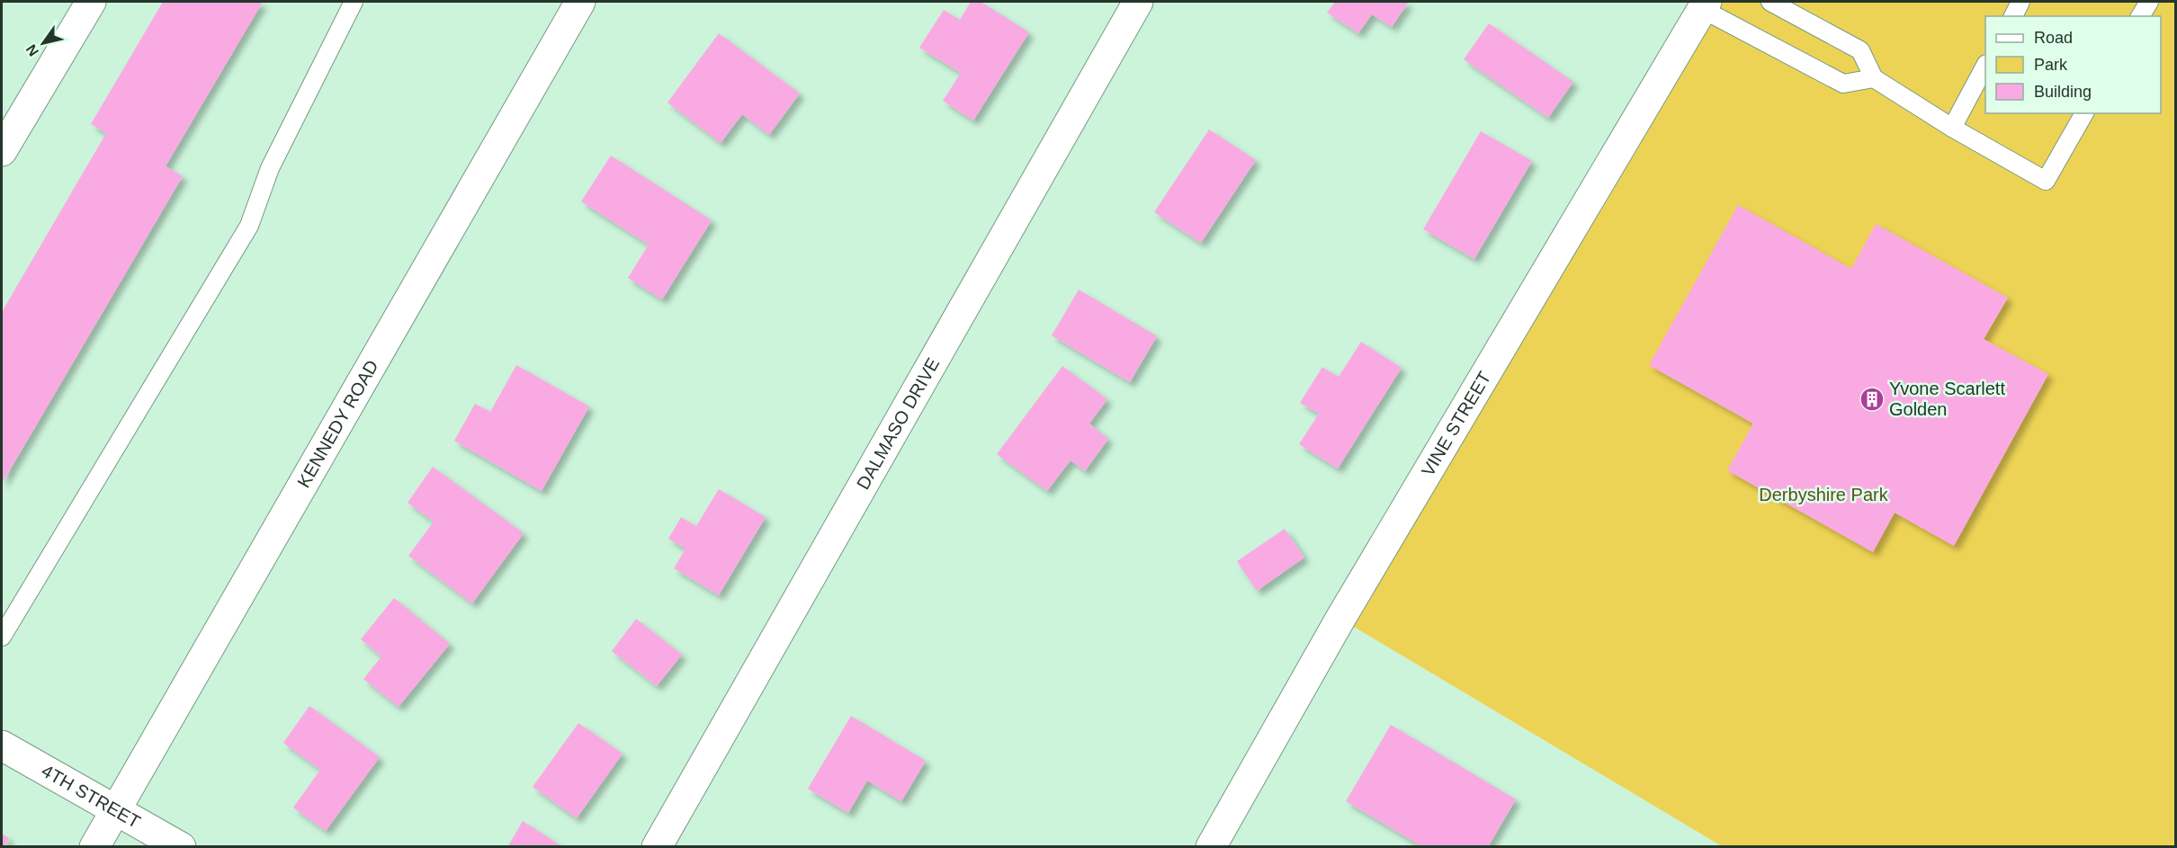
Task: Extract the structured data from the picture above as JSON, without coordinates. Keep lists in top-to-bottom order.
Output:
{
  "streets": {
    "street": [
      "DALMASO DRIVE",
      "VINE STREET",
      "KENNEDY ROAD",
      "4TH STREET"
    ]
  },
  "crossings": [
    ["KENNEDY ROAD", "4TH STREET"]
  ],
  "parks": ["Derbyshire Park"],
  "places": {
    "building": ["Yvone Scarlett Golden"]
  },
  "legend": ["Road", "Park", "Building"],
  "north": "bottom left"
}
